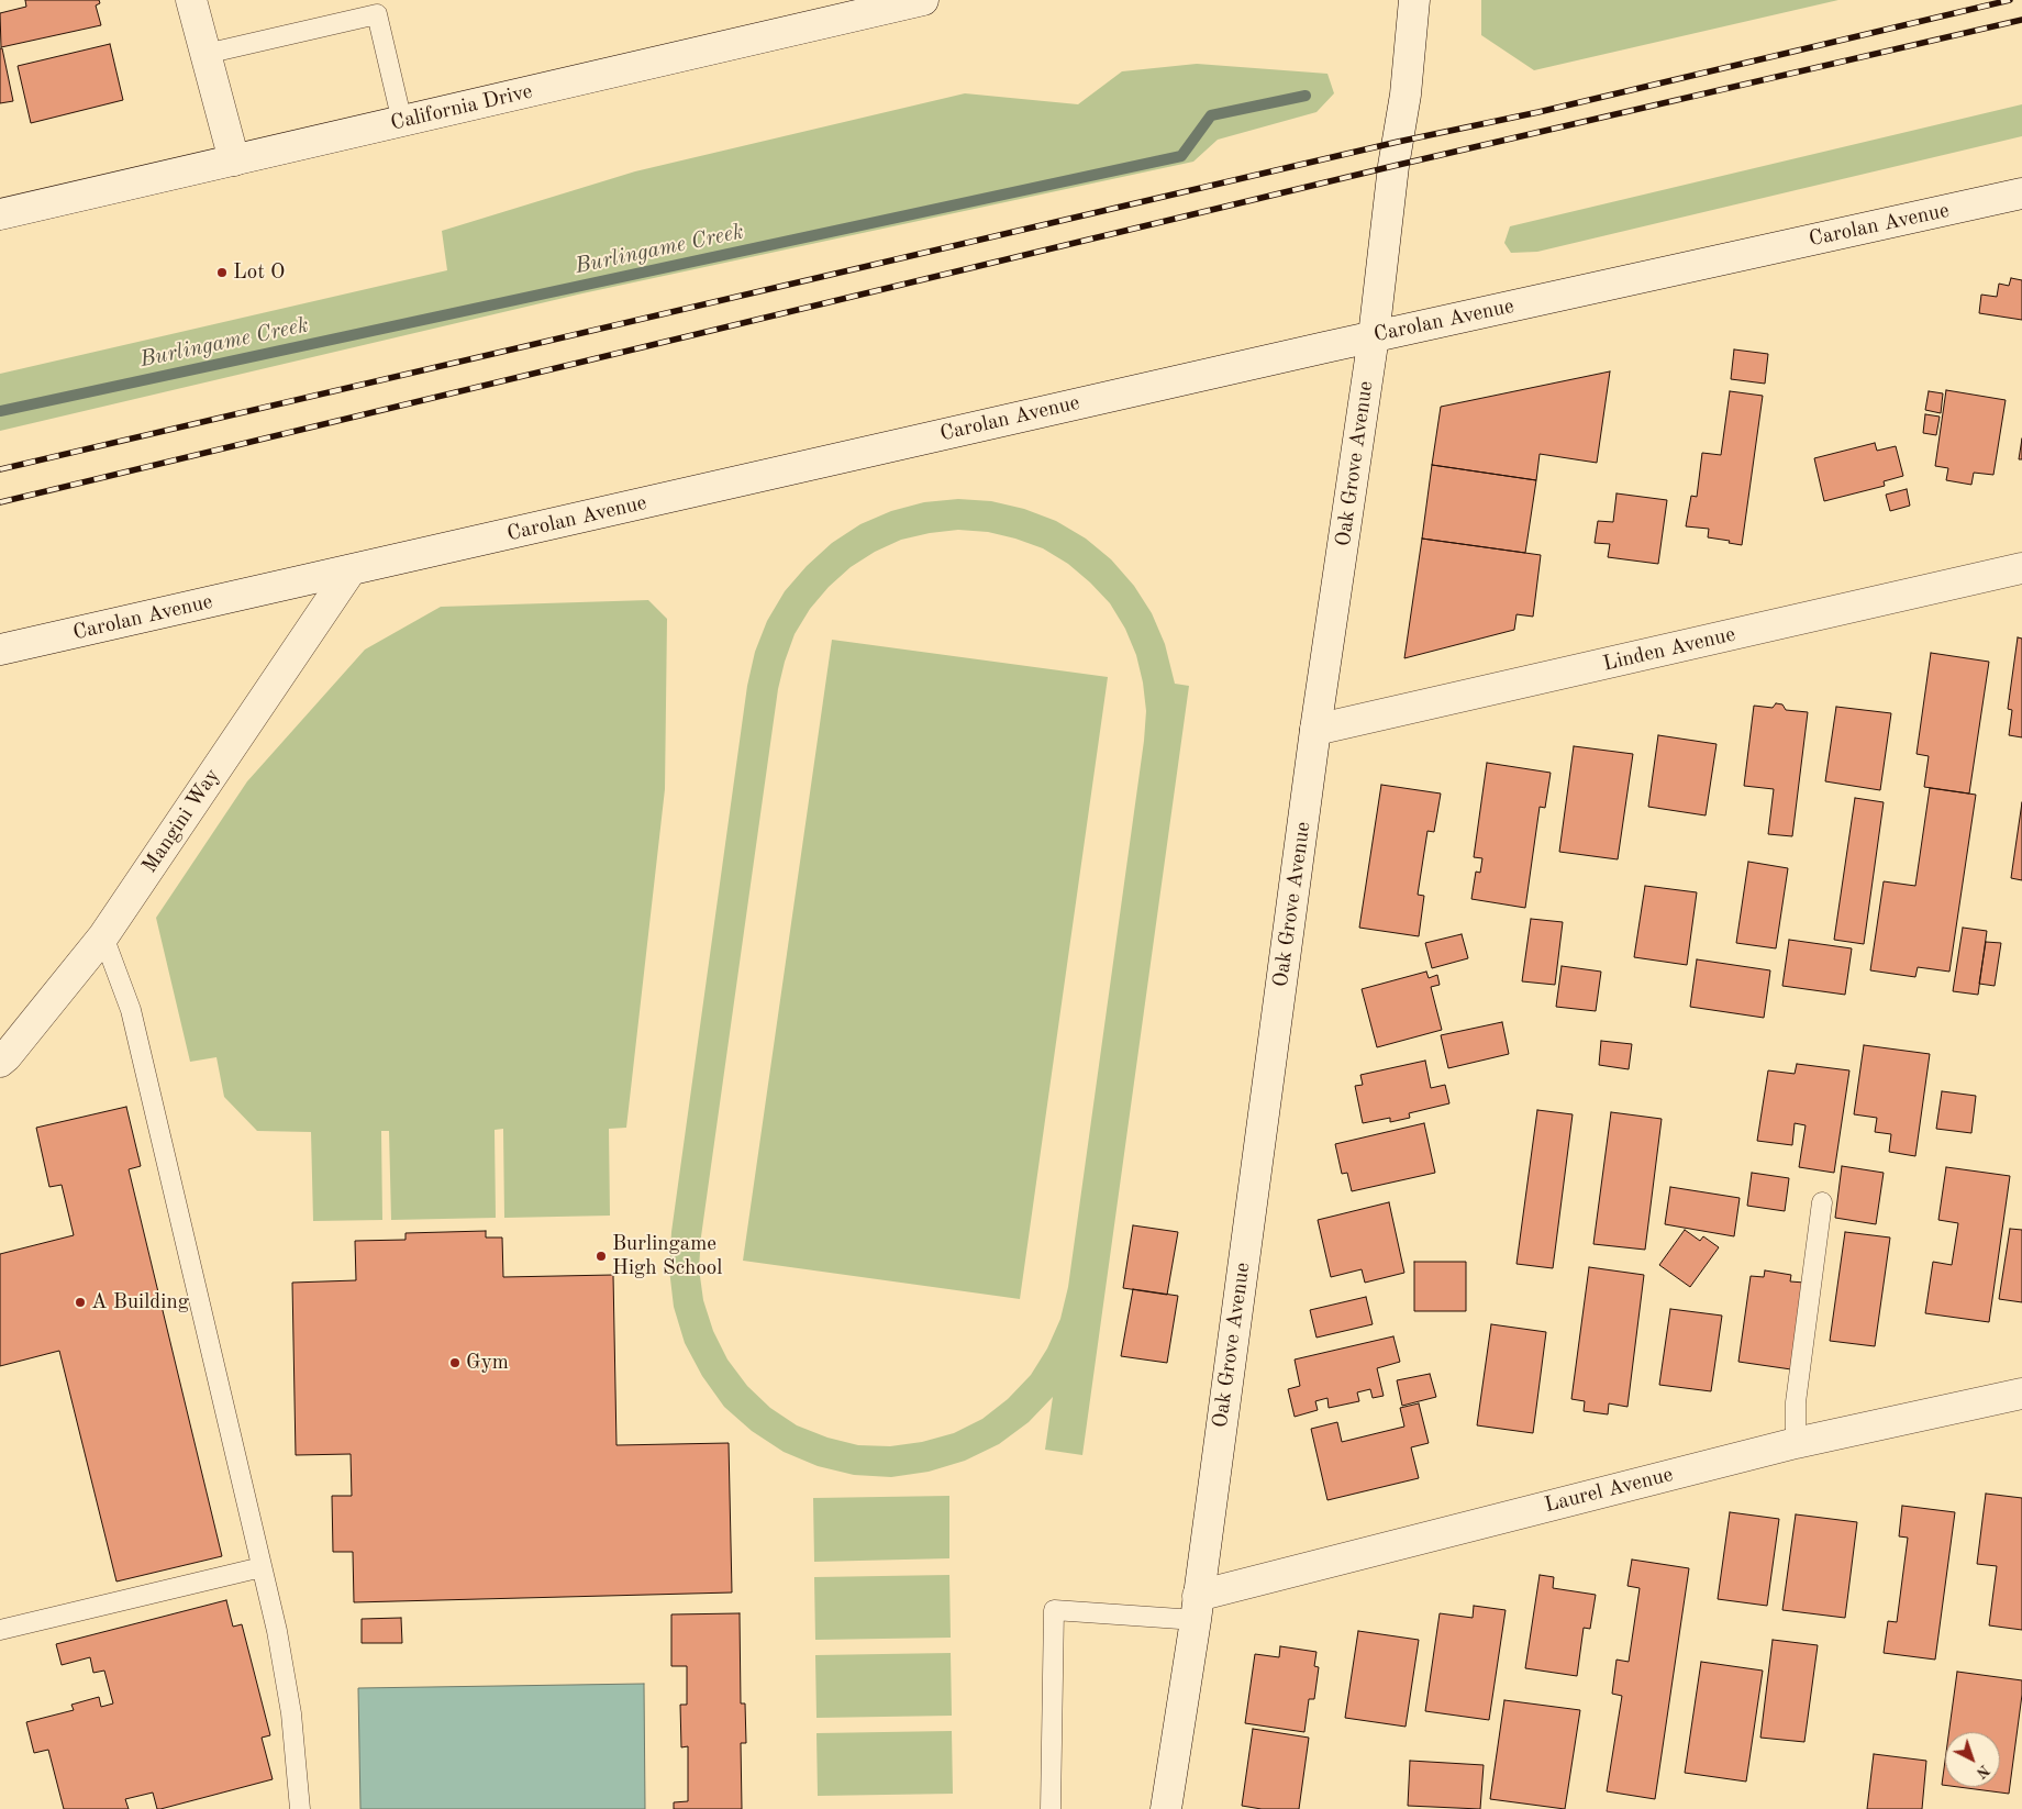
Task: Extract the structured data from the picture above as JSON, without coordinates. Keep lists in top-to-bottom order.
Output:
{
  "streets": {
    "street": [
      "California Drive",
      "Carolan Avenue",
      "Oak Grove Avenue",
      "Linden Avenue",
      "Mangini Way",
      "Laurel Avenue"
    ]
  },
  "crossings": [
    ["Carolan Avenue", "Oak Grove Avenue"],
    ["Carolan Avenue", "Mangini Way"],
    ["Oak Grove Avenue", "Linden Avenue"],
    ["Oak Grove Avenue", "Laurel Avenue"]
  ],
  "water": ["Burlingame Creek"],
  "places": [
    "Lot O",
    "Burlingame High School",
    "A Building",
    "Gym"
  ],
  "north": "bottom right"
}
